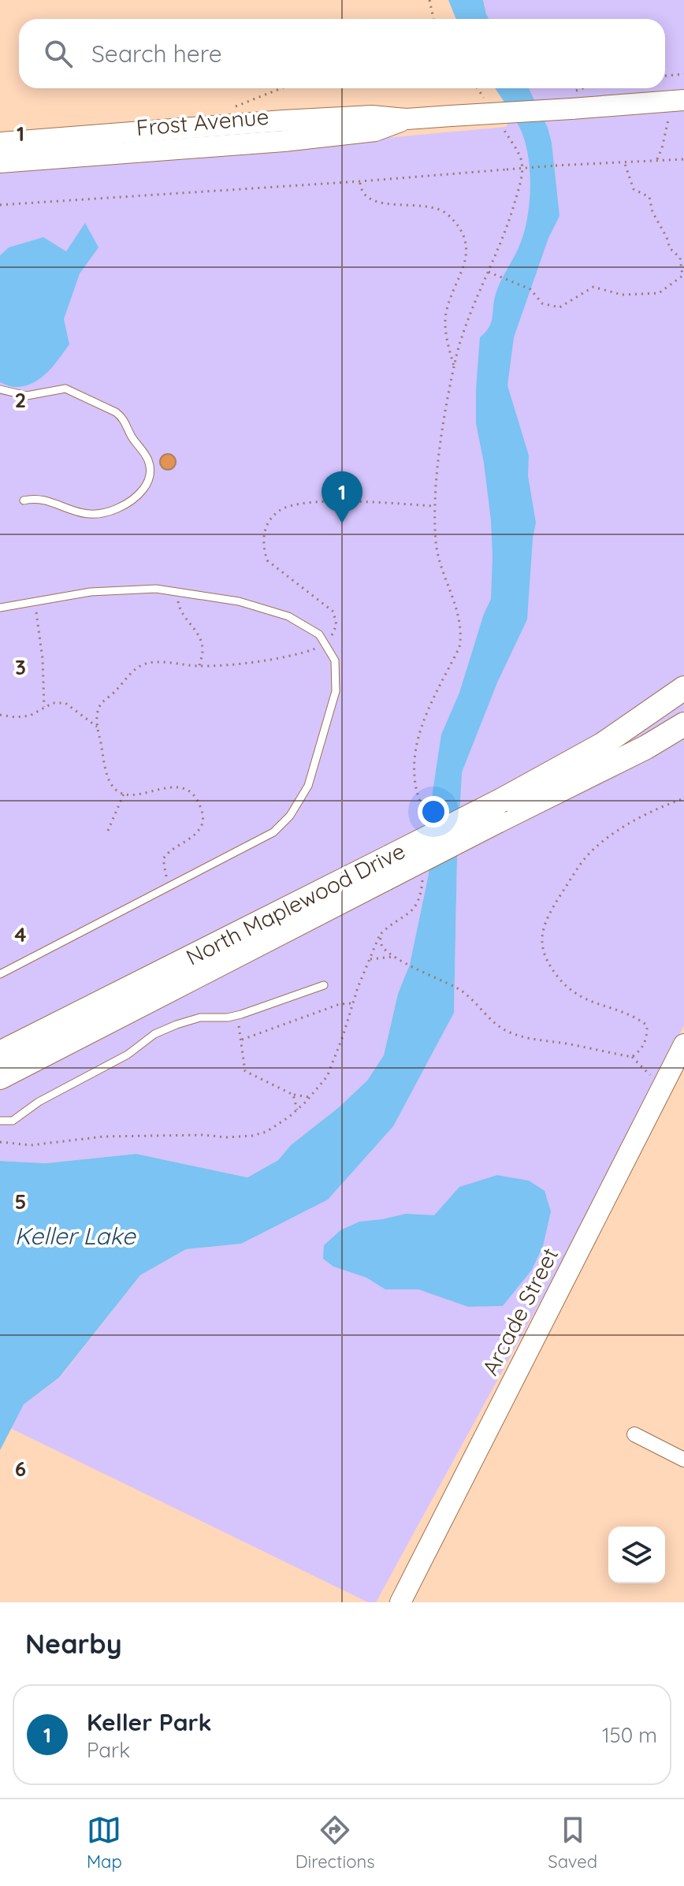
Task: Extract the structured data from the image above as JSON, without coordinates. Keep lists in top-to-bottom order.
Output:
{
  "streets": {
    "main road": ["North Maplewood Drive"],
    "street": ["Frost Avenue", "Arcade Street"]
  },
  "water": ["Keller Lake"],
  "page": {
    "search": "Search here",
    "pins": "1",
    "heading": "Nearby",
    "list": [
      {
        "mark": "1",
        "name": "Keller Park",
        "note": "Park",
        "value": "150 m"
      }
    ],
    "nav": ["Map", "Directions", "Saved"]
  },
  "grid": {
    "rows": [
      "1",
      "2",
      "3",
      "4",
      "5",
      "6"
    ]
  }
}
